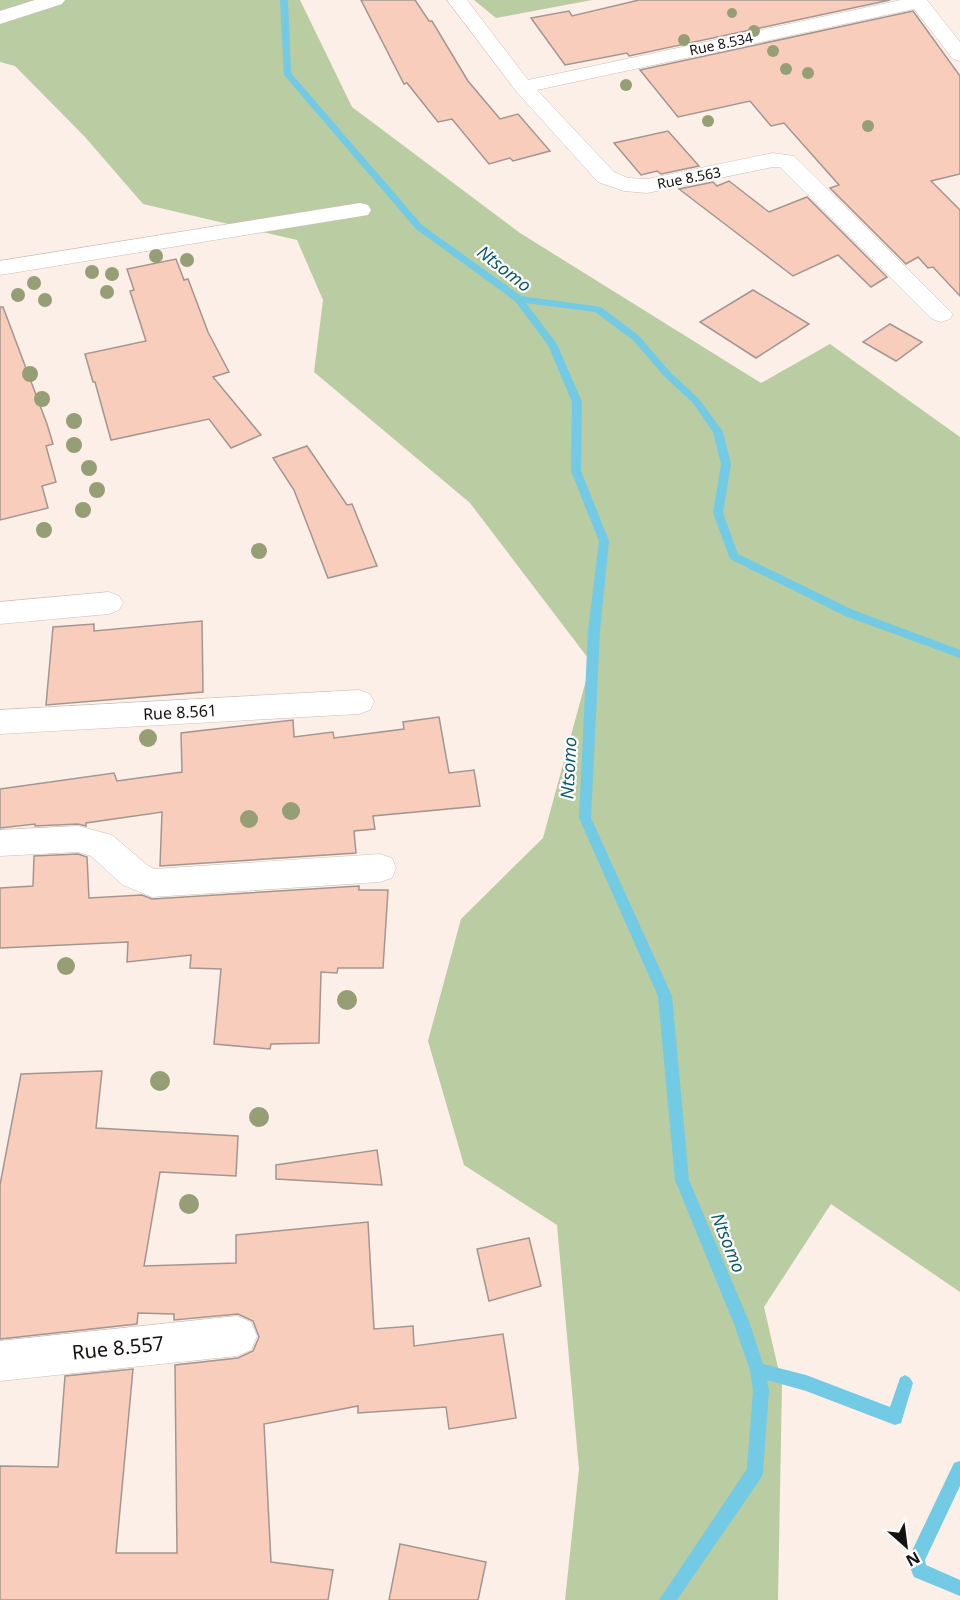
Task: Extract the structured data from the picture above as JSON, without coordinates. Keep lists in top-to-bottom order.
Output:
{
  "streets": {
    "street": [
      "Rue 8.534",
      "Rue 8.563",
      "Rue 8.561",
      "Rue 8.557"
    ]
  },
  "crossings": [
    ["Rue 8.534", "Rue 8.563"]
  ],
  "water": ["Ntsomo"],
  "north": "bottom right"
}
